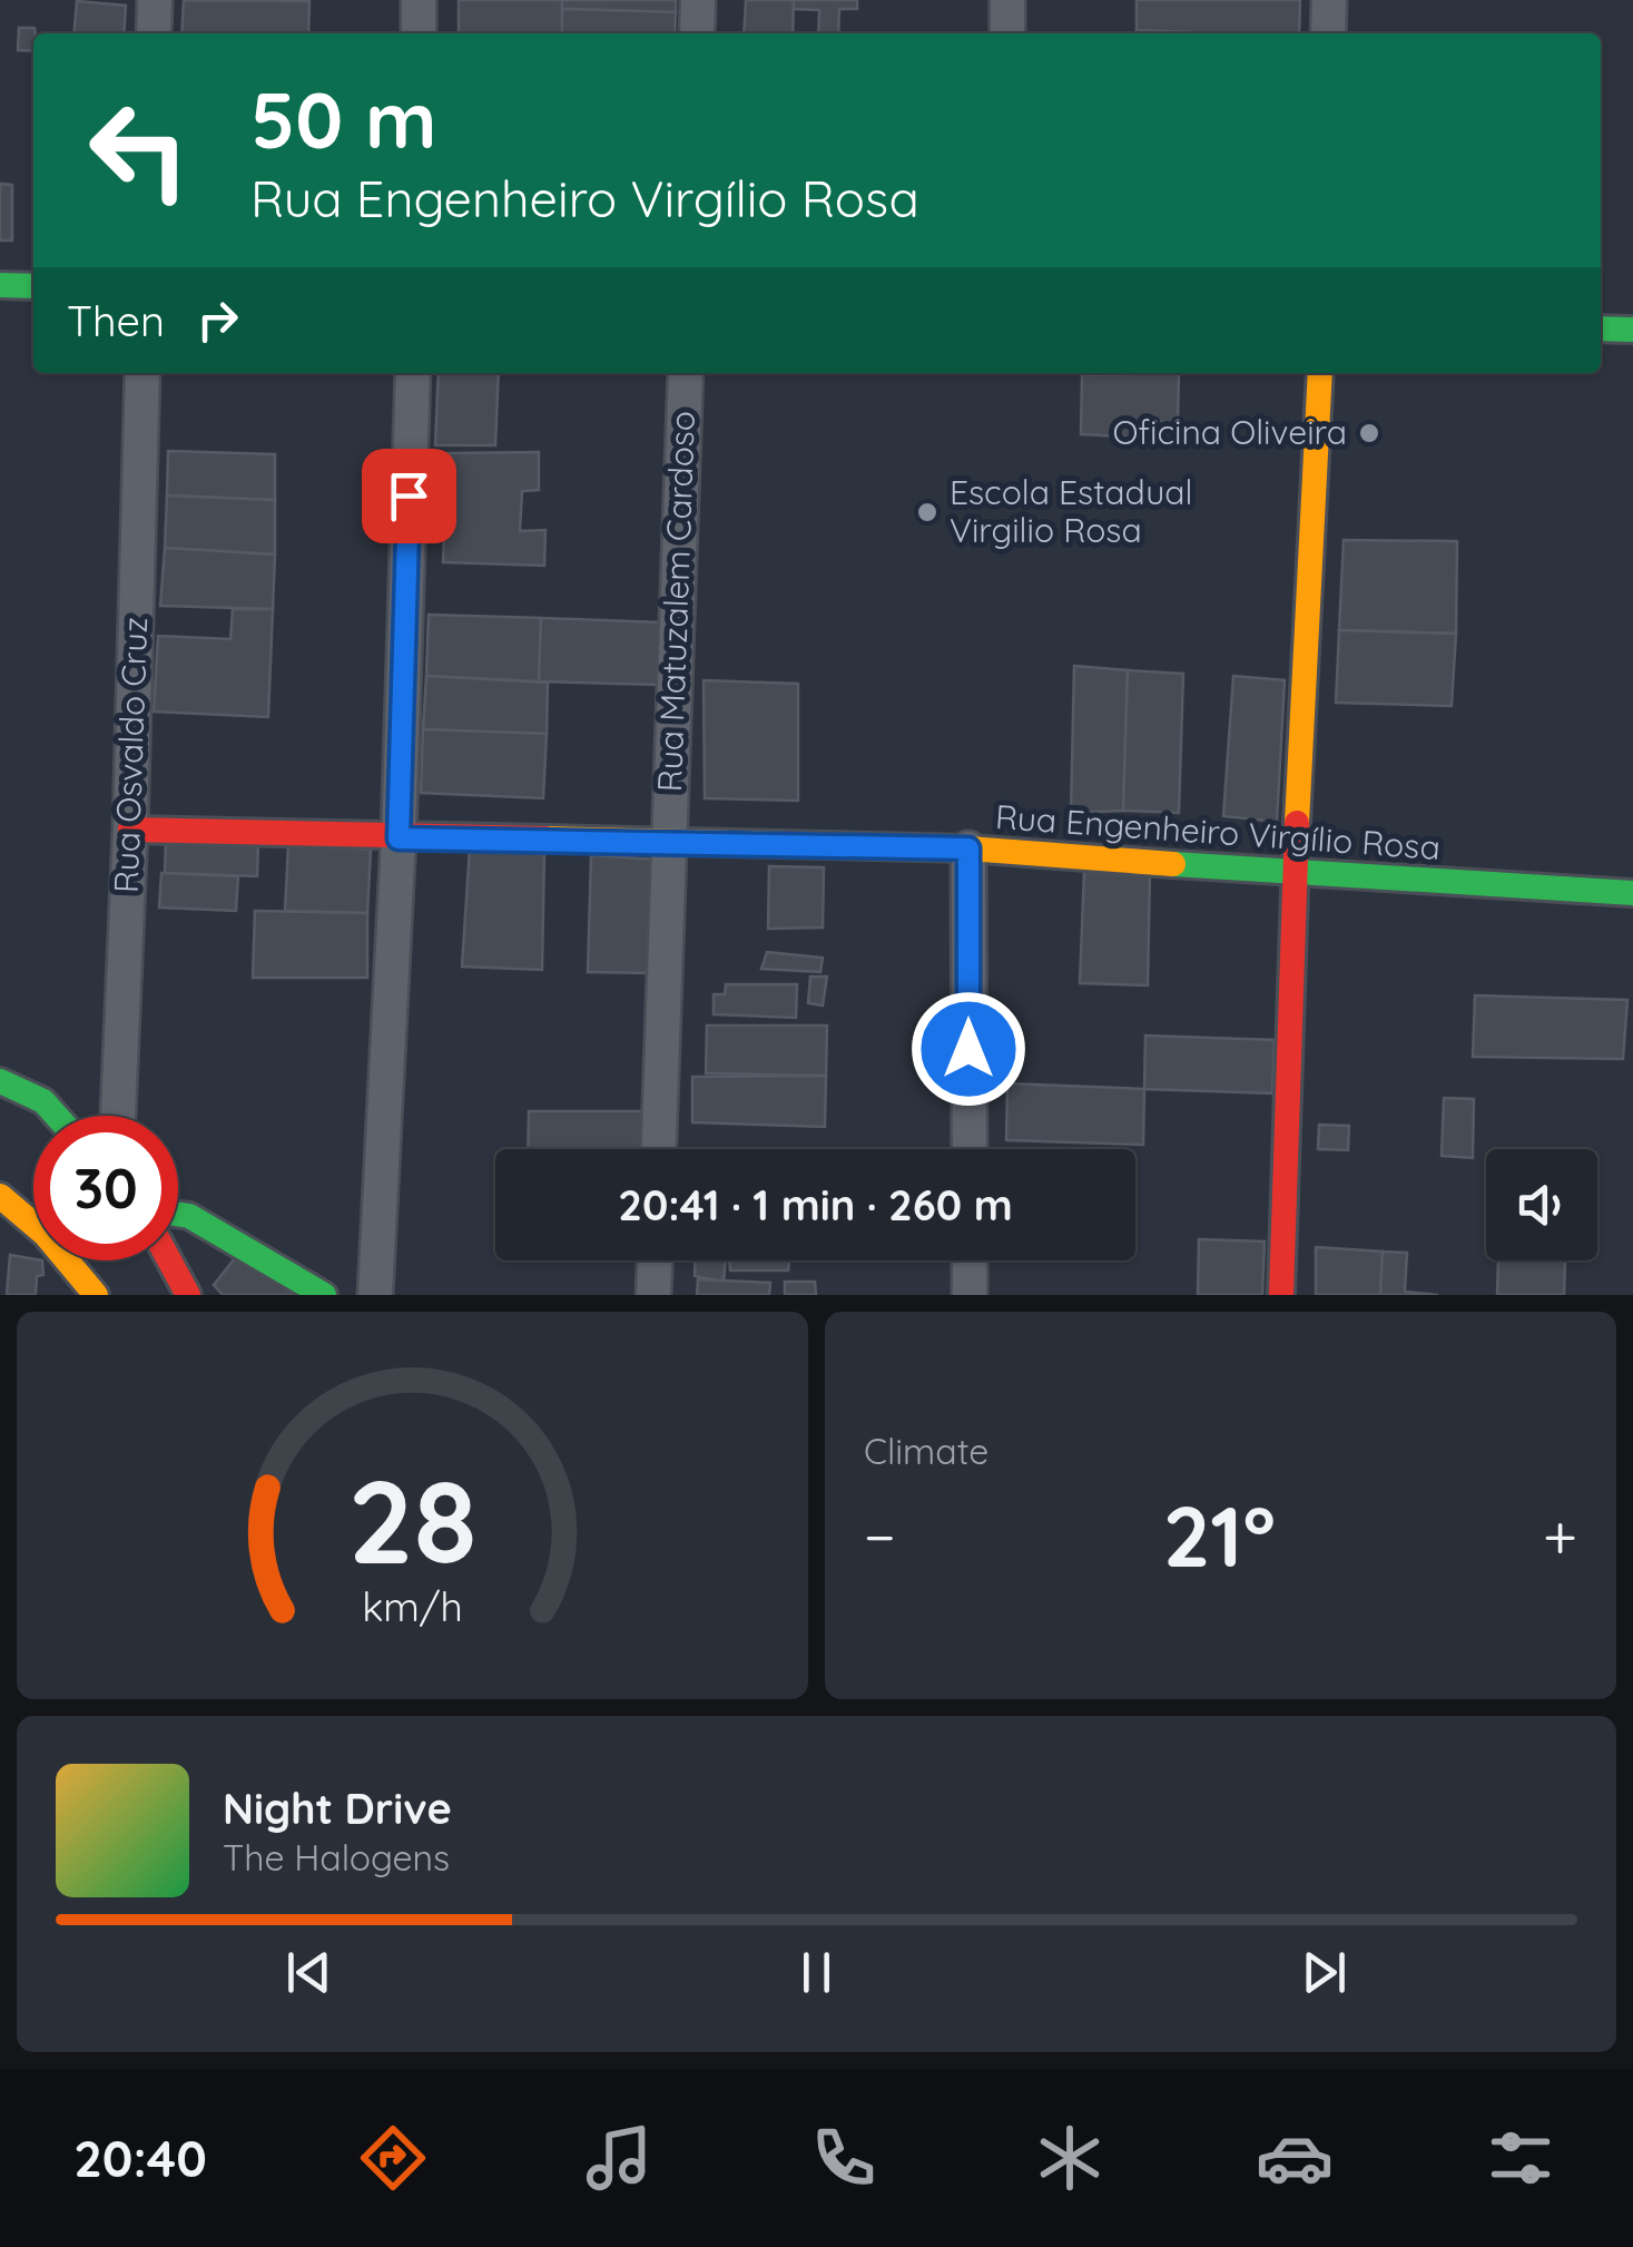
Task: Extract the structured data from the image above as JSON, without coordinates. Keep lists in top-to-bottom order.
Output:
{
  "streets": {
    "street": ["Rua Matuzalem Cardoso", "Rua Osvaldo Cruz", "Rua Engenheiro Virgílio Rosa"]
  },
  "crossings": [
    ["Rua Matuzalem Cardoso", "Rua Engenheiro Virgílio Rosa"],
    ["Rua Osvaldo Cruz", "Rua Engenheiro Virgílio Rosa"]
  ],
  "places": ["Oficina Oliveira", "Escola Estadual Virgilio Rosa"],
  "page": {
    "turn": ["50 m", "Rua Engenheiro Virgílio Rosa"],
    "then": "Then",
    "limit": "30",
    "trip": "20:41 · 1 min · 260 m",
    "tile": "Climate",
    "heat": ["−", "21°", "+"],
    "song": ["Night Drive", "The Halogens"],
    "tabs": "20:40",
    "gauge": ["28", "km/h"]
  }
}
